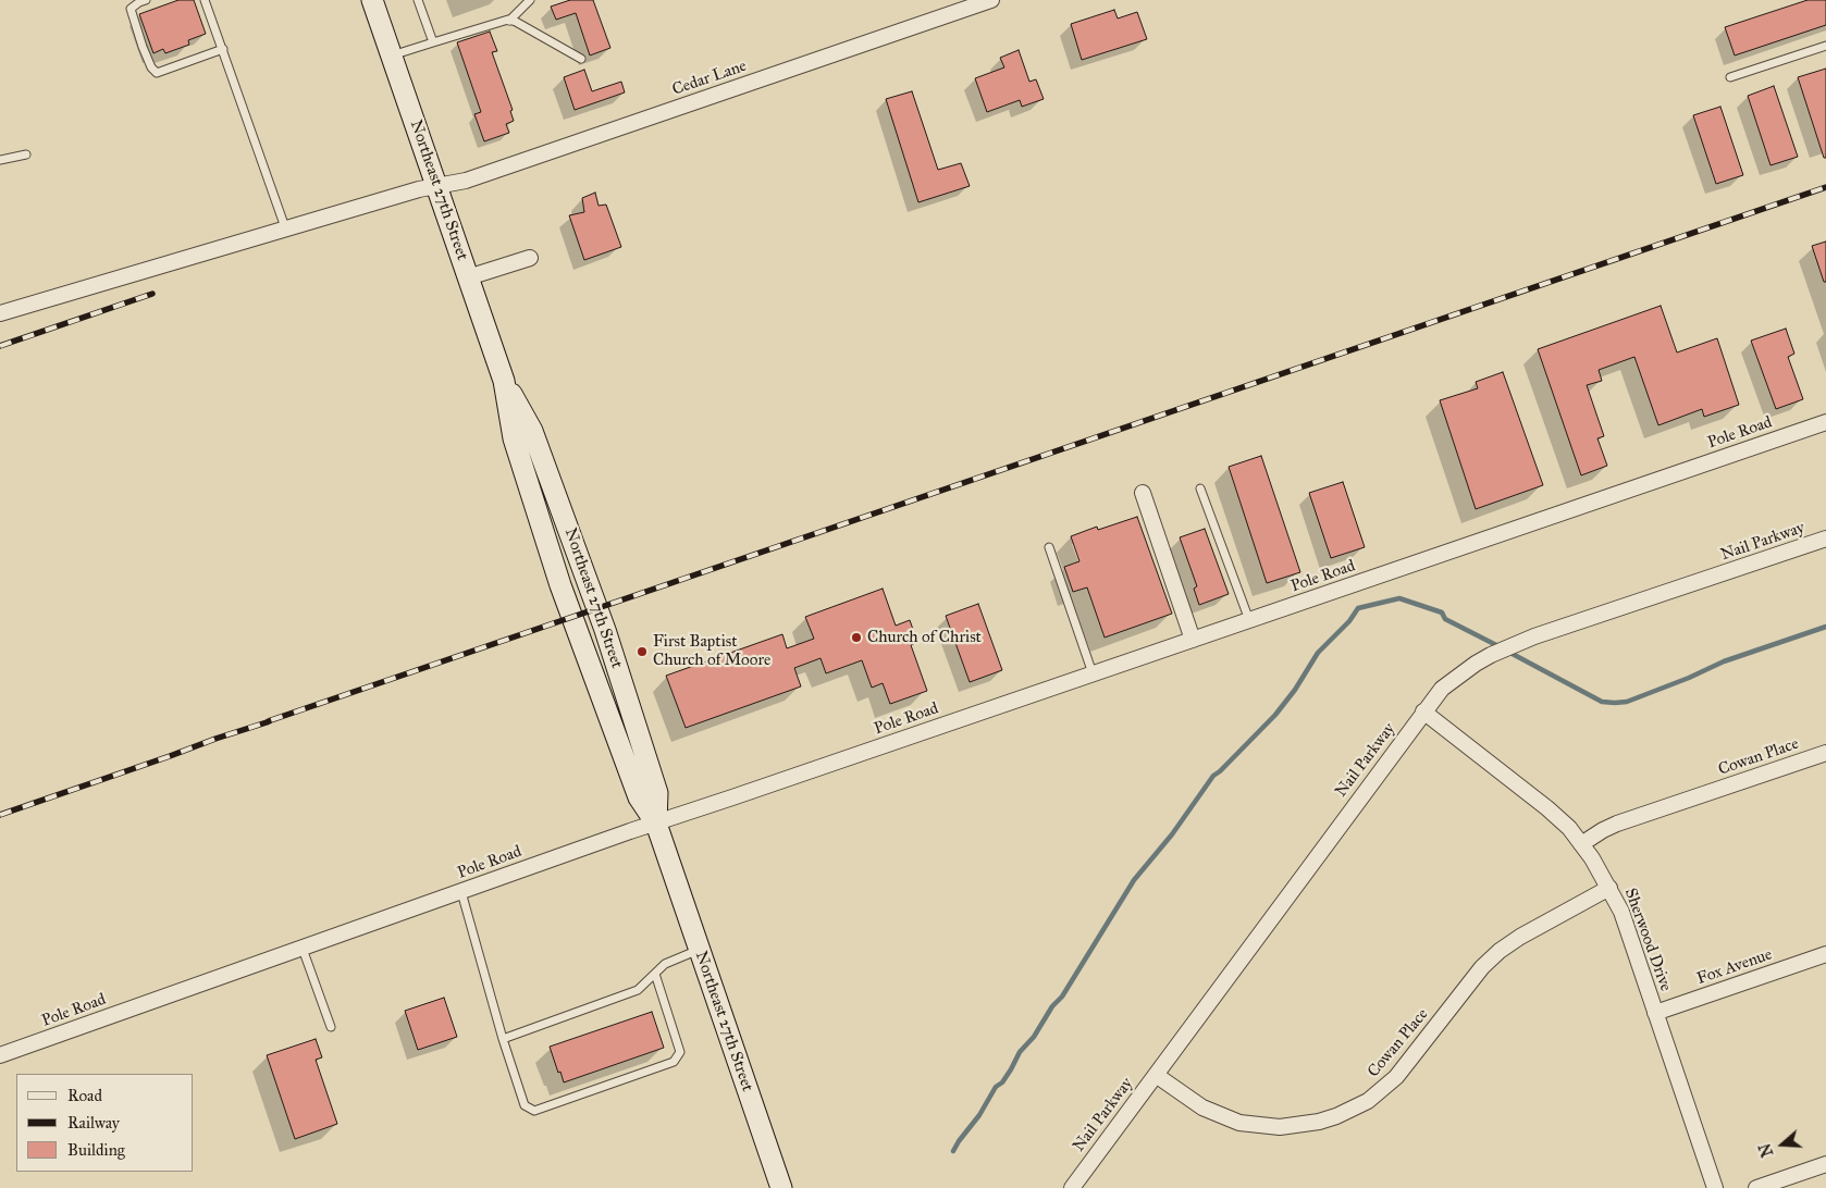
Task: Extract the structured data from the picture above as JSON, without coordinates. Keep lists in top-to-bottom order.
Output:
{
  "streets": {
    "main road": ["Northeast 27th Street"],
    "street": [
      "Cedar Lane",
      "Pole Road",
      "Nail Parkway",
      "Cowan Place",
      "Sherwood Drive",
      "Fox Avenue"
    ]
  },
  "crossings": [
    ["Cedar Lane", "Northeast 27th Street"],
    ["Northeast 27th Street", "Pole Road"],
    ["Nail Parkway", "Cowan Place"],
    ["Nail Parkway", "Sherwood Drive"],
    ["Cowan Place", "Sherwood Drive"],
    ["Sherwood Drive", "Fox Avenue"]
  ],
  "places": ["Church of Christ", "First Baptist Church of Moore"],
  "legend": ["Road", "Railway", "Building"],
  "north": "left"
}
